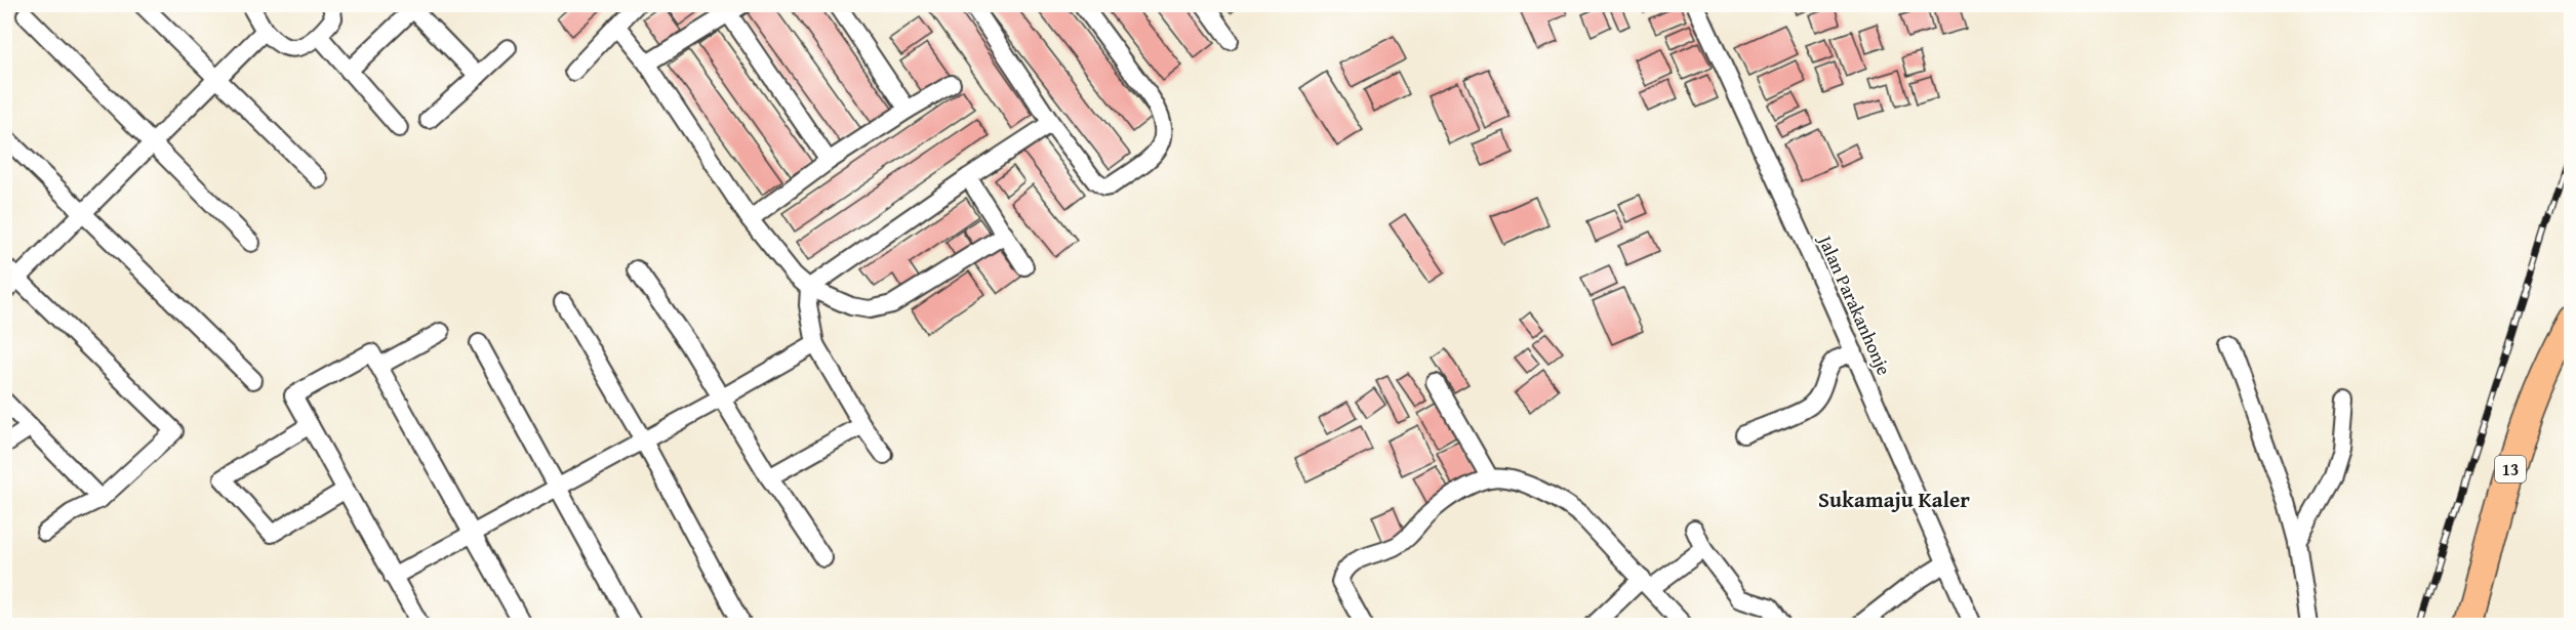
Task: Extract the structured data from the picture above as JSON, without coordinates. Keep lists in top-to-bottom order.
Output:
{
  "streets": {
    "highway": ["13"],
    "street": ["Jalan Parakanhonje"]
  },
  "districts": ["Sukamaju Kaler"]
}
